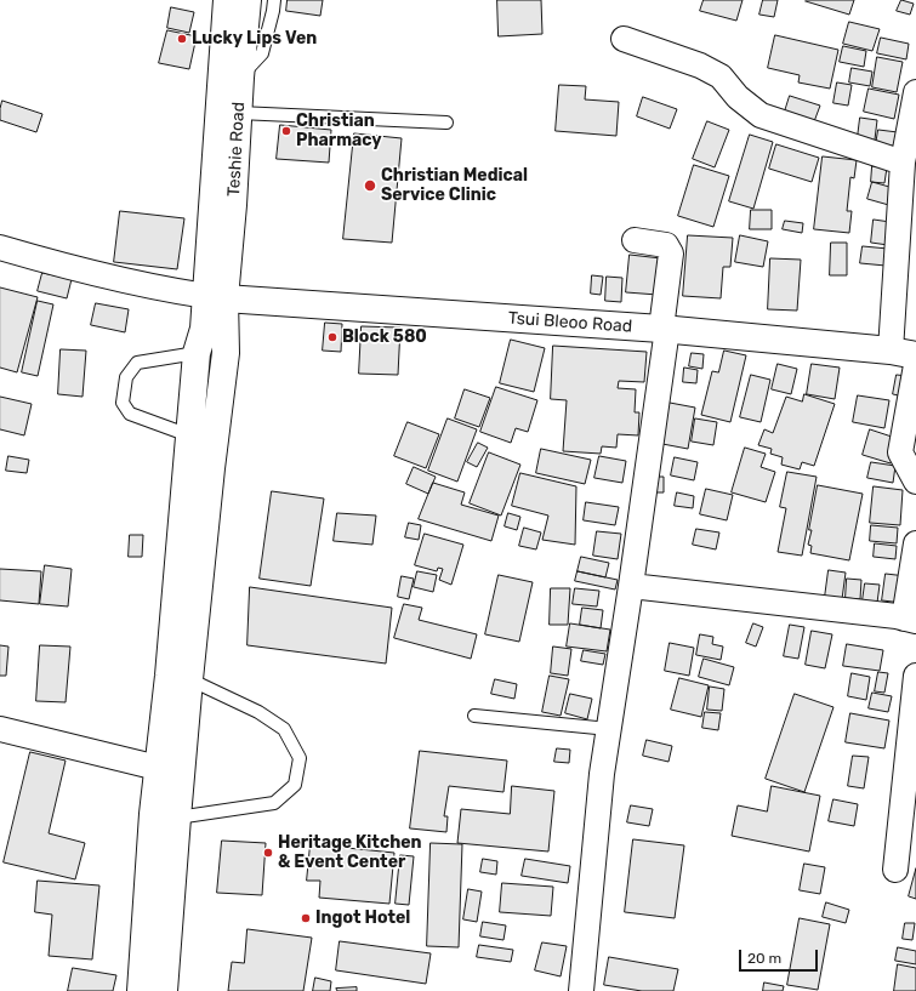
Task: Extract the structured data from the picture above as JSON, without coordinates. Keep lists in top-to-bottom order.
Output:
{
  "streets": {
    "main road": ["Teshie Road", "Tsui Bleoo Road"]
  },
  "crossings": [
    ["Teshie Road", "Tsui Bleoo Road"]
  ],
  "places": [
    "Lucky Lips Ven",
    "Christian Pharmacy",
    "Christian Medical Service Clinic",
    "Block 580",
    "Heritage Kitchen & Event Center",
    "Ingot Hotel"
  ],
  "scale_bar": "20 m"
}
